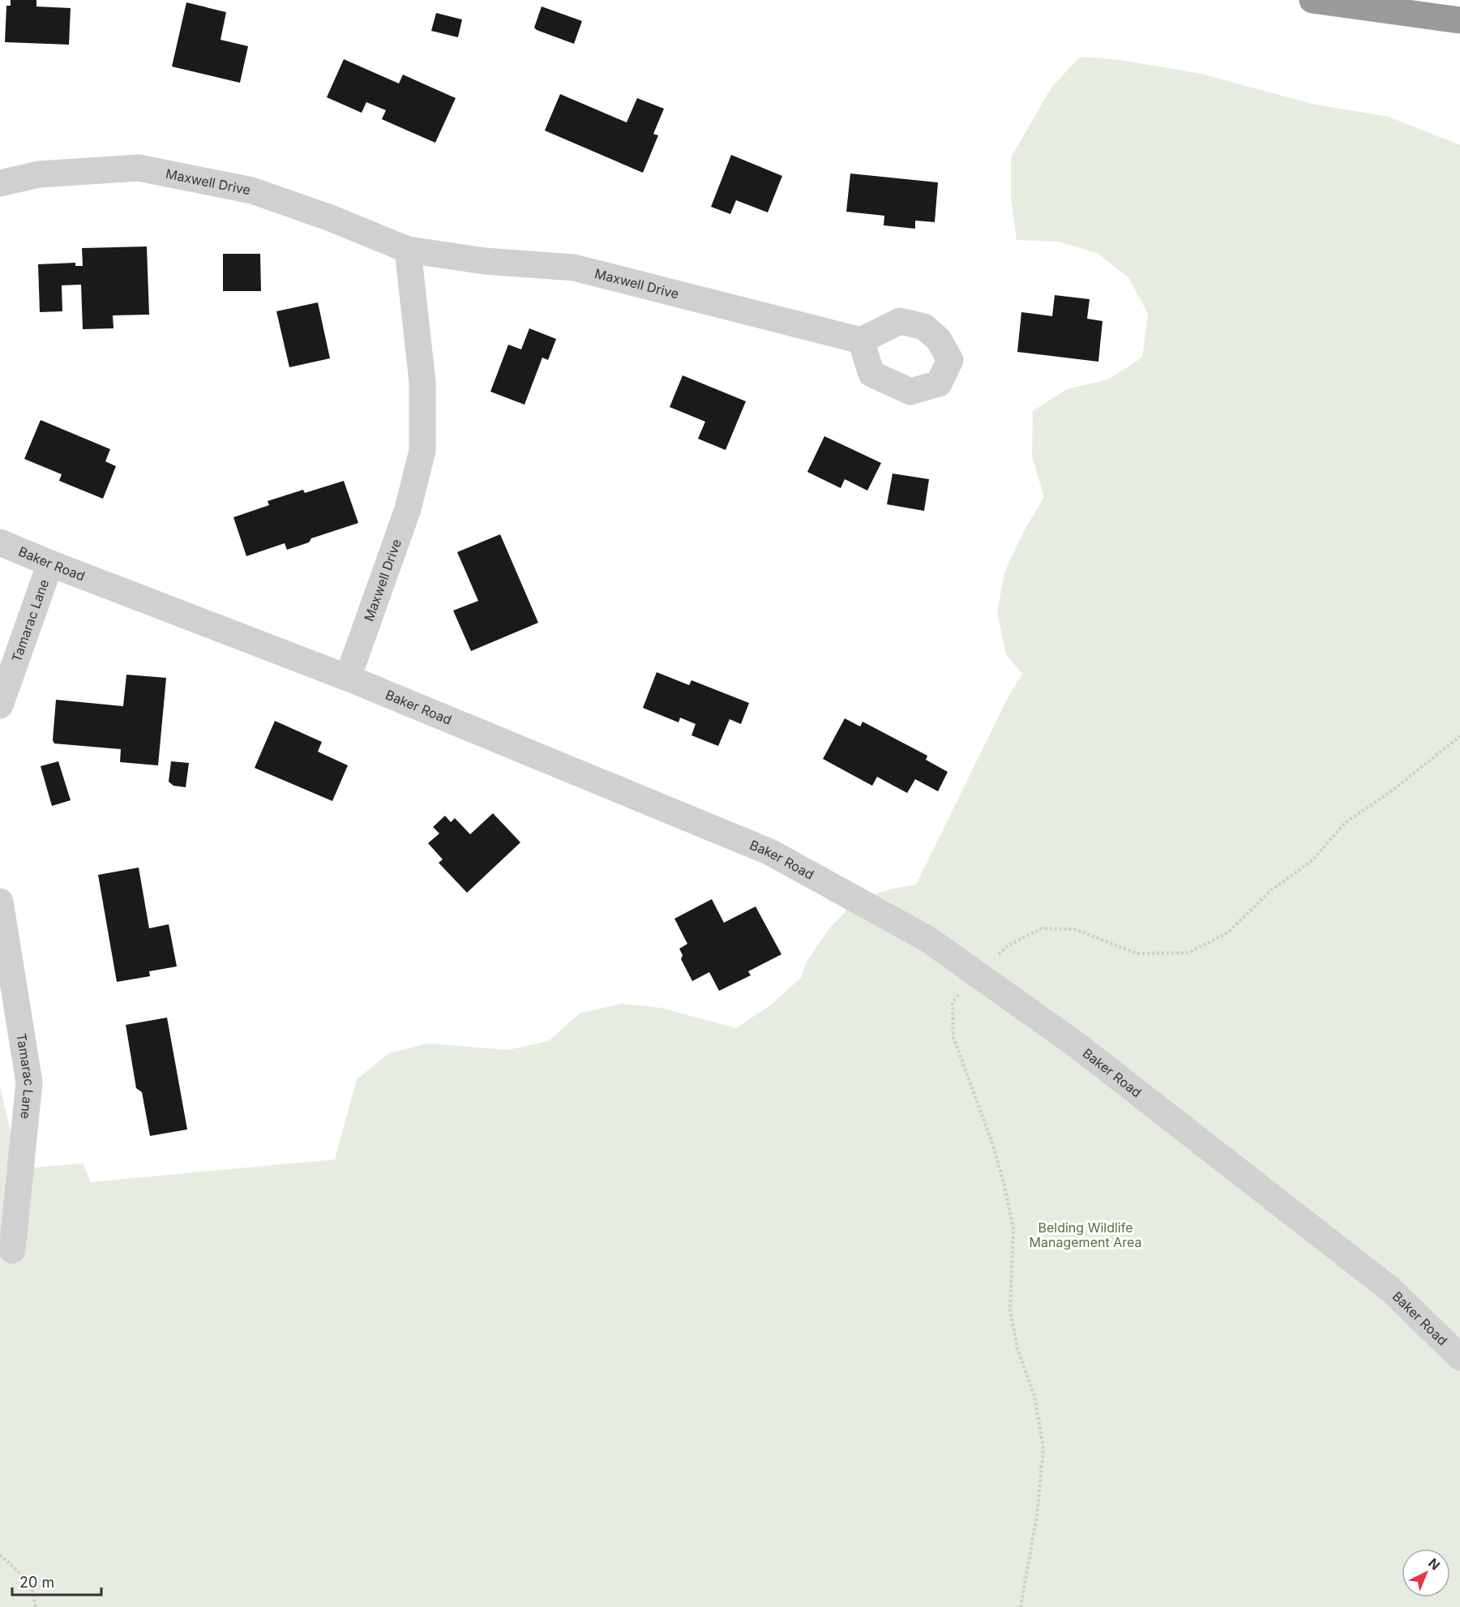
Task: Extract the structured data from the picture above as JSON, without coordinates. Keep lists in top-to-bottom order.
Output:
{
  "streets": {
    "street": ["Maxwell Drive", "Baker Road", "Tamarac Lane"]
  },
  "crossings": [
    ["Maxwell Drive", "Baker Road"],
    ["Baker Road", "Tamarac Lane"]
  ],
  "parks": ["Belding Wildlife Management Area"],
  "scale_bar": "20 m",
  "north": "top right"
}
